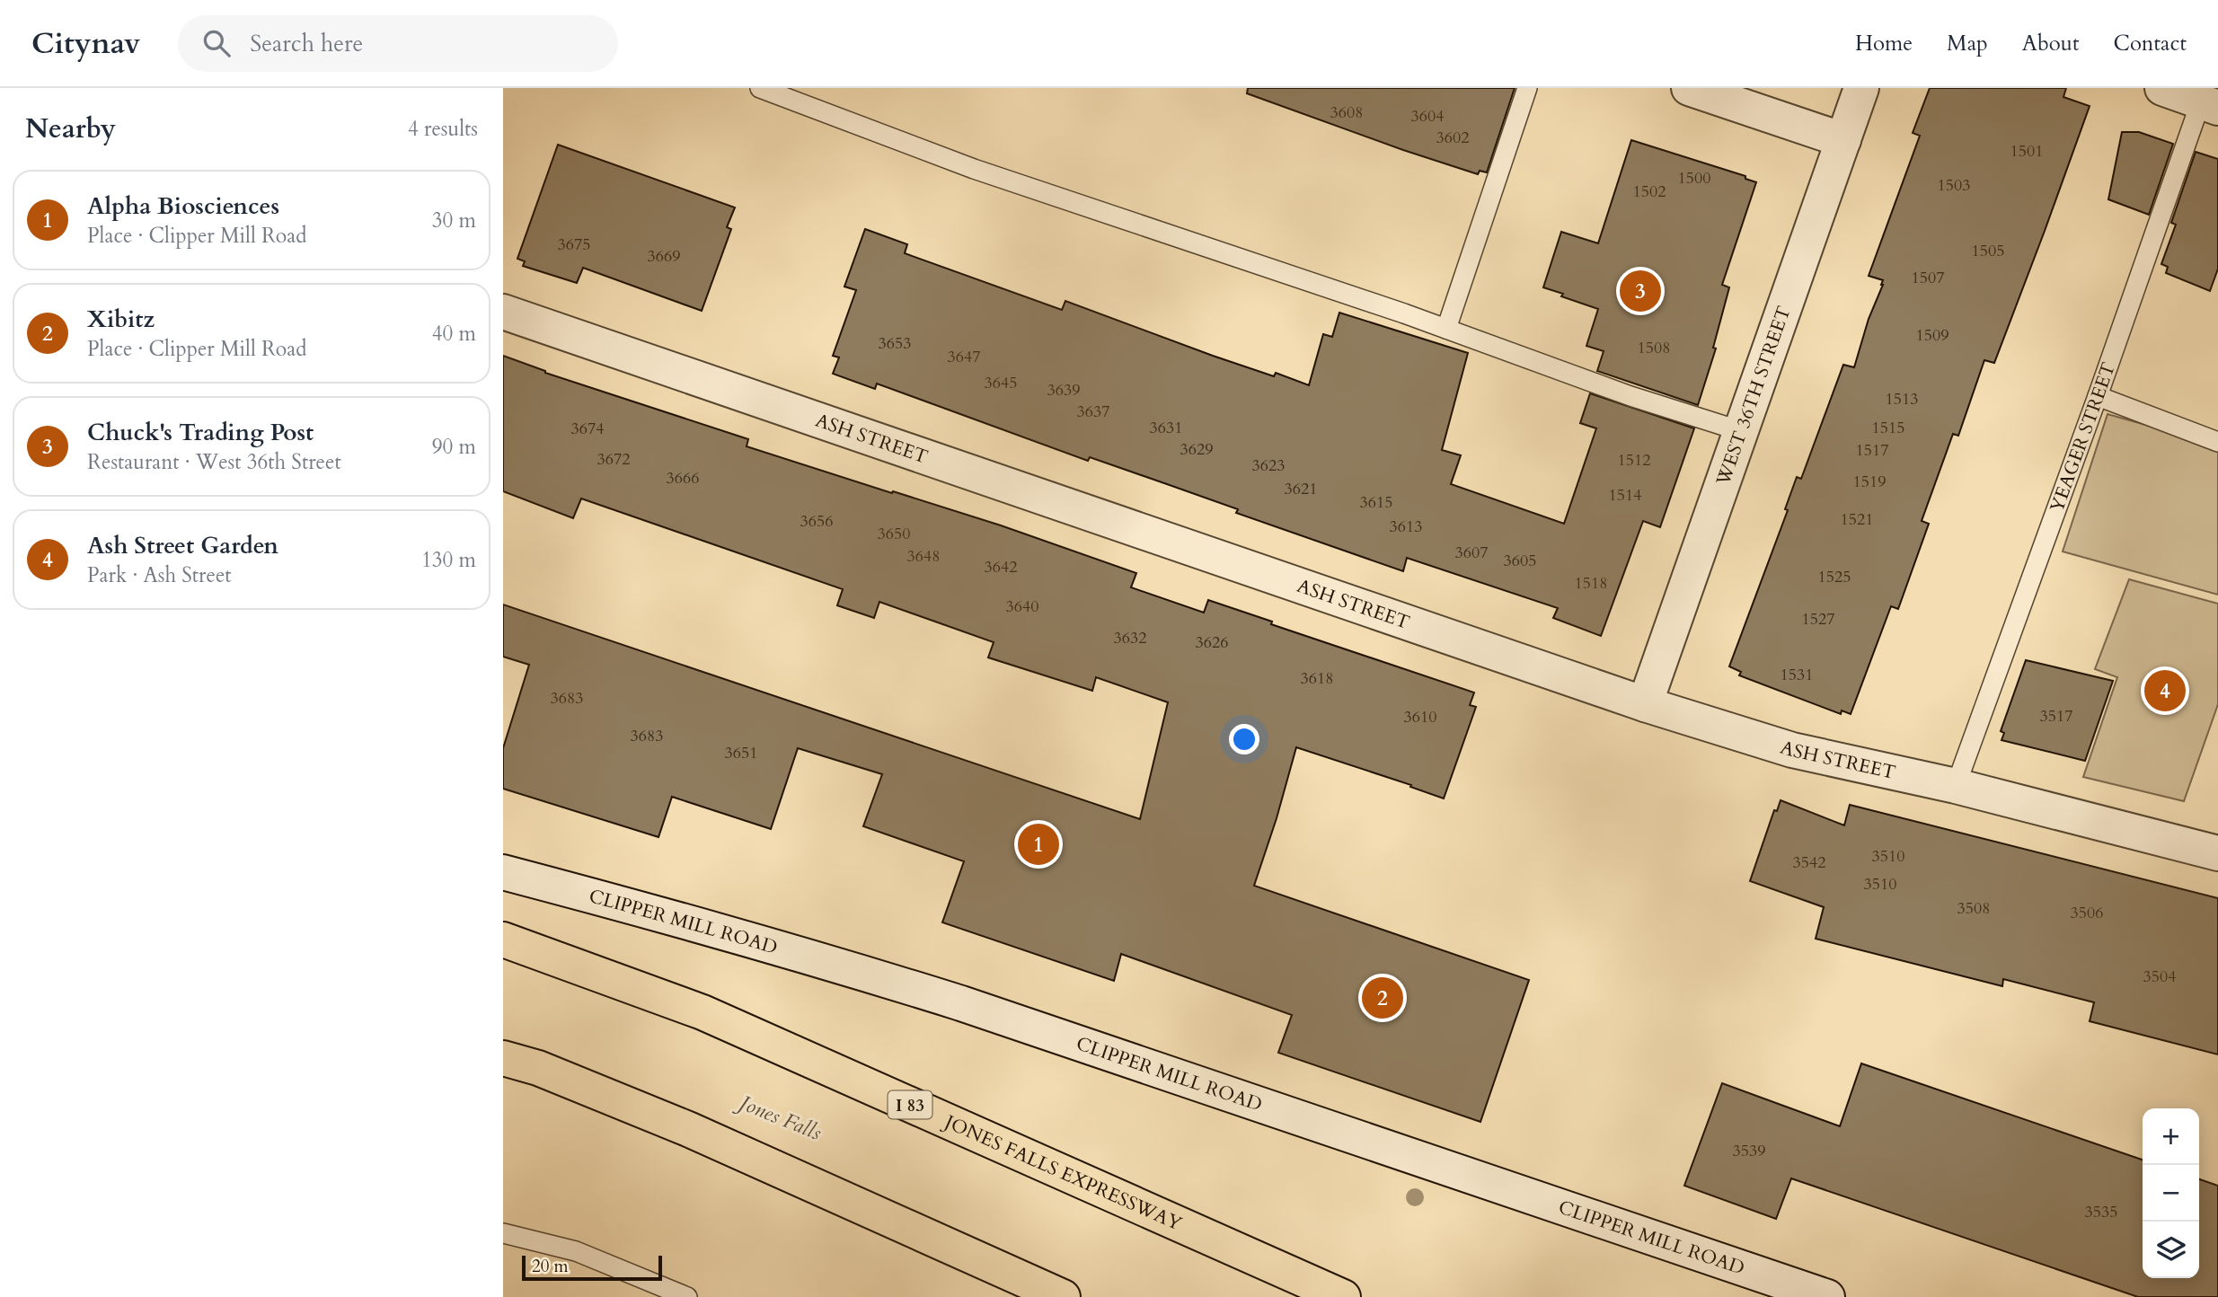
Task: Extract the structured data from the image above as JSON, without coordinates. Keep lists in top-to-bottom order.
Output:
{
  "streets": {
    "highway": ["I 83", "JONES FALLS EXPRESSWAY"],
    "street": ["WEST 36TH STREET", "ASH STREET", "CLIPPER MILL ROAD"],
    "lane": ["YEAGER STREET"]
  },
  "crossings": [
    ["WEST 36TH STREET", "ASH STREET"],
    ["YEAGER STREET", "ASH STREET"]
  ],
  "water": ["Jones Falls"],
  "house_numbers": [
    "3608",
    "3604",
    "3602",
    "1501",
    "1500",
    "1503",
    "1502",
    "3675",
    "1505",
    "3669",
    "1507",
    "1509",
    "3653",
    "1508",
    "3647",
    "3645",
    "3639",
    "1513",
    "3637",
    "3631",
    "1515",
    "3674",
    "3629",
    "1517",
    "3672",
    "1512",
    "3623",
    "3666",
    "1519",
    "3621",
    "1514",
    "3615",
    "1521",
    "3656",
    "3613",
    "3650",
    "3607",
    "3648",
    "3605",
    "3642",
    "1525",
    "1518",
    "3640",
    "1527",
    "3632",
    "3626",
    "1531",
    "3618",
    "3683",
    "3517",
    "3610",
    "3683",
    "3651",
    "3510",
    "3542",
    "3510",
    "3508",
    "3506",
    "3504",
    "3539",
    "3535"
  ],
  "scale_bar": "20 m",
  "page": {
    "header": "Citynav",
    "search": "Search here",
    "nav": [
      "Home",
      "Map",
      "About",
      "Contact"
    ],
    "heading": ["Nearby", "4 results"],
    "list": [
      {
        "mark": "1",
        "name": "Alpha Biosciences",
        "note": "Place · Clipper Mill Road",
        "value": "30 m"
      },
      {
        "mark": "2",
        "name": "Xibitz",
        "note": "Place · Clipper Mill Road",
        "value": "40 m"
      },
      {
        "mark": "3",
        "name": "Chuck's Trading Post",
        "note": "Restaurant · West 36th Street",
        "value": "90 m"
      },
      {
        "mark": "4",
        "name": "Ash Street Garden",
        "note": "Park · Ash Street",
        "value": "130 m"
      }
    ],
    "pins": [
      "3",
      "4",
      "1",
      "2"
    ],
    "map_buttons": ["+", "−"],
    "scale": "20 m"
  }
}
